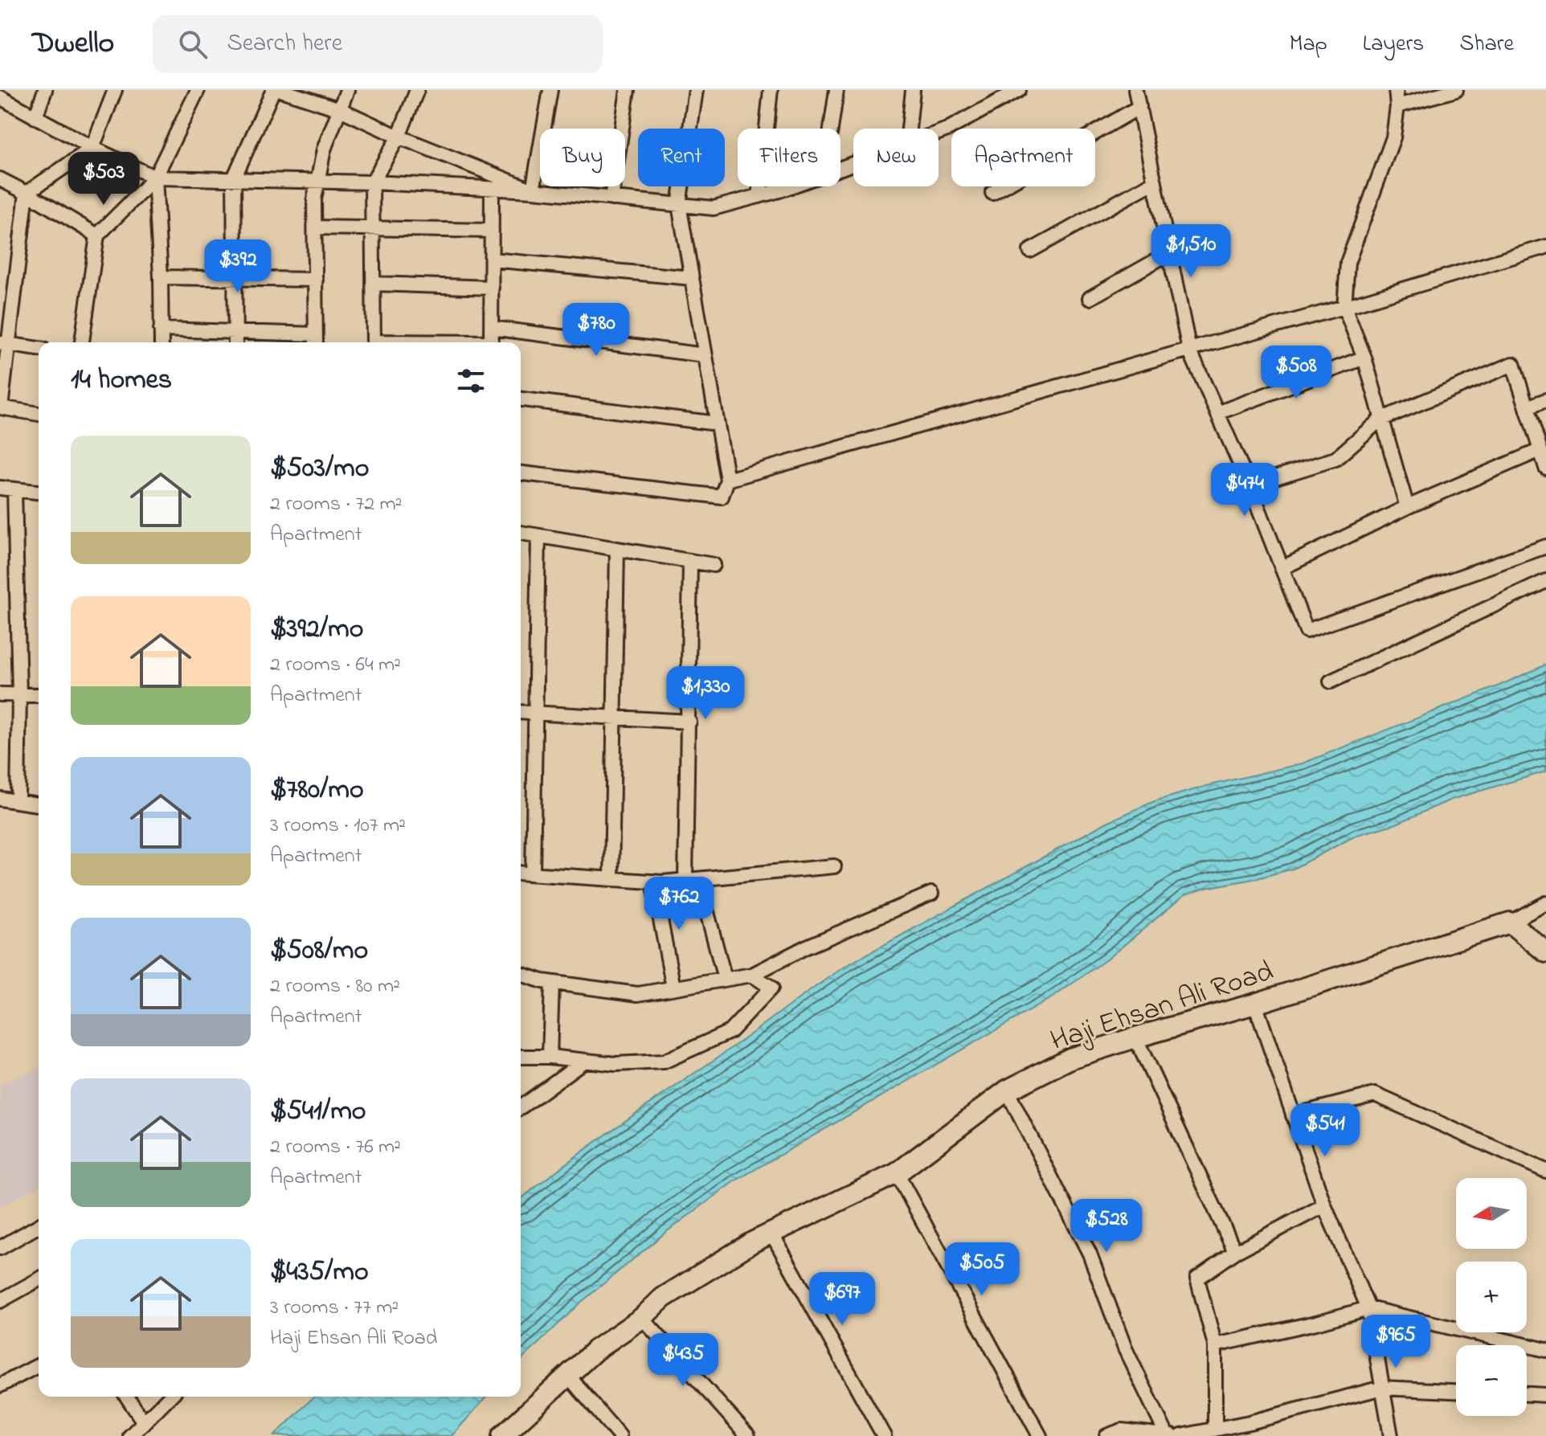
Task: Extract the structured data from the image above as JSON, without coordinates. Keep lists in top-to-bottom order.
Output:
{
  "streets": {
    "street": ["Haji Ehsan Ali Road"]
  },
  "north": "left",
  "page": {
    "header": "Dwello",
    "search": "Search here",
    "nav": ["Map", "Layers", "Share"],
    "chip": [
      "Buy",
      "Rent",
      "Filters",
      "New",
      "Apartment"
    ],
    "price": [
      "$503",
      "$1,510",
      "$392",
      "$780",
      "$508",
      "$474",
      "$1,330",
      "$762",
      "$541",
      "$528",
      "$505",
      "$697",
      "$965",
      "$435"
    ],
    "heading": "14 homes",
    "list": [
      {
        "name": "$503/mo",
        "note": "2 rooms · 72 m² · Apartment"
      },
      {
        "name": "$392/mo",
        "note": "2 rooms · 64 m² · Apartment"
      },
      {
        "name": "$780/mo",
        "note": "3 rooms · 107 m² · Apartment"
      },
      {
        "name": "$508/mo",
        "note": "2 rooms · 80 m² · Apartment"
      },
      {
        "name": "$541/mo",
        "note": "2 rooms · 76 m² · Apartment"
      },
      {
        "name": "$435/mo",
        "note": "3 rooms · 77 m² · Haji Ehsan Ali Road"
      }
    ],
    "map_buttons": ["+", "−"]
  }
}
